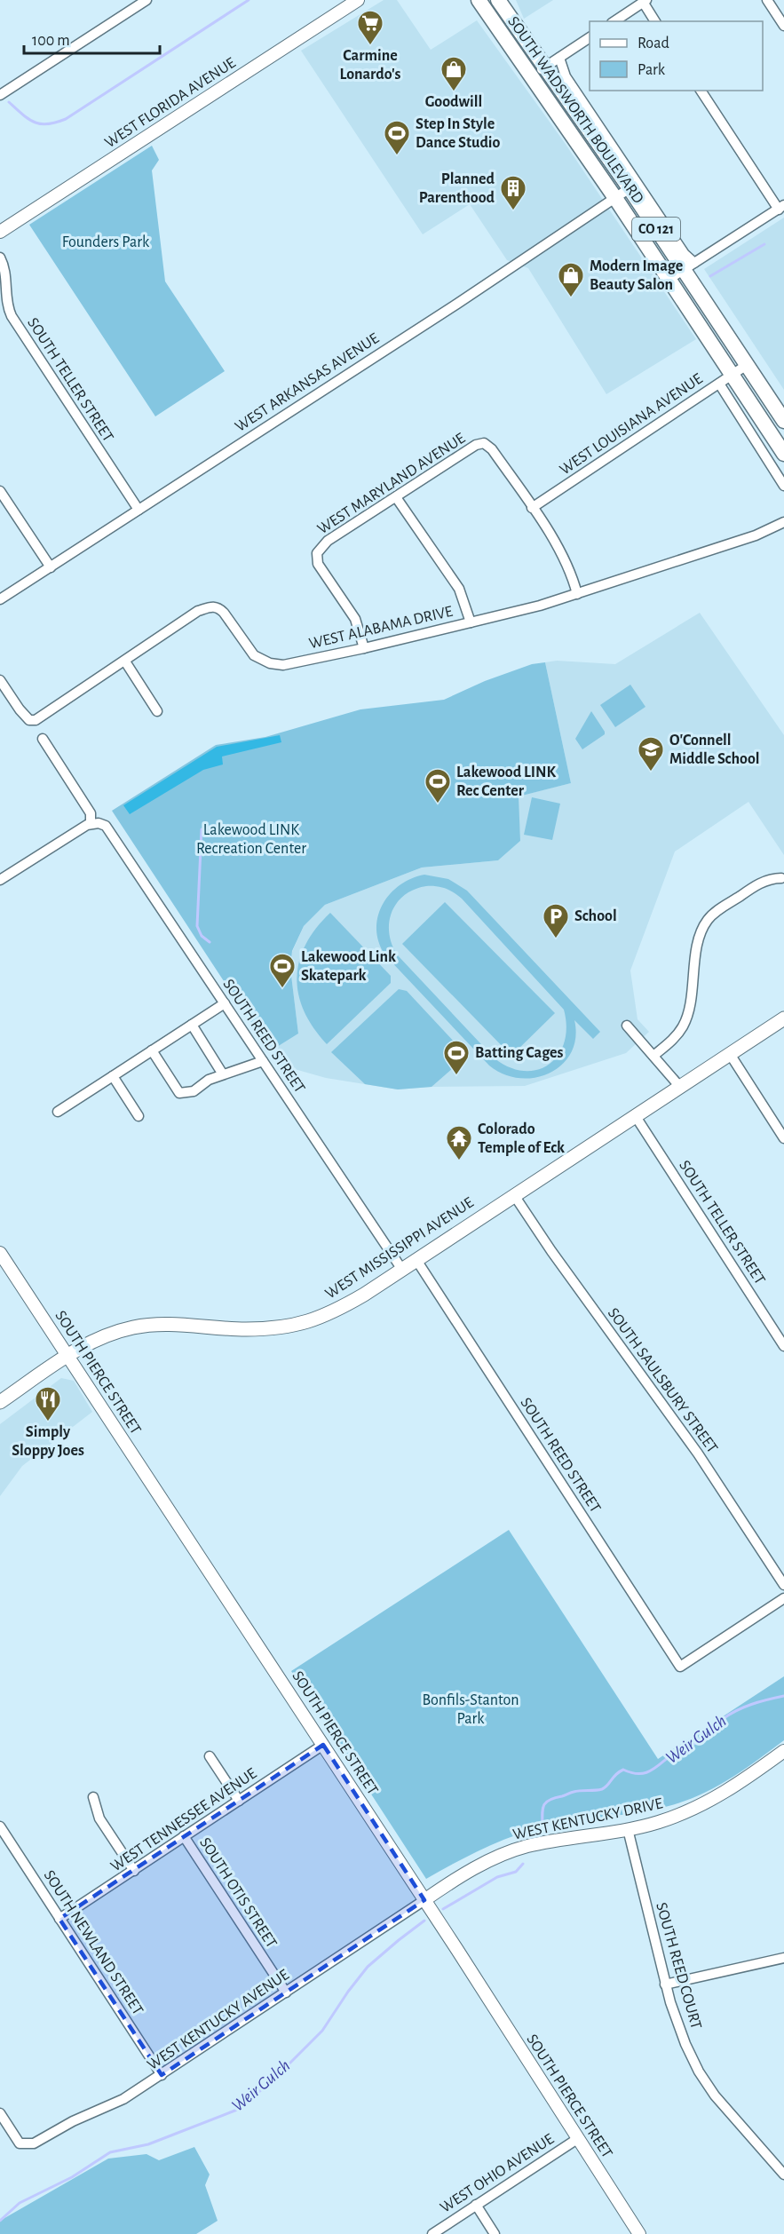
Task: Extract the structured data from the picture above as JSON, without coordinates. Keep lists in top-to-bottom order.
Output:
{
  "streets": {
    "main road": ["SOUTH WADSWORTH BOULEVARD", "CO 121", "WEST MISSISSIPPI AVENUE"],
    "street": [
      "WEST FLORIDA AVENUE",
      "SOUTH TELLER STREET",
      "WEST ARKANSAS AVENUE",
      "WEST LOUISIANA AVENUE",
      "WEST MARYLAND AVENUE",
      "WEST ALABAMA DRIVE",
      "SOUTH REED STREET",
      "SOUTH PIERCE STREET",
      "SOUTH SAULSBURY STREET",
      "WEST KENTUCKY DRIVE",
      "WEST TENNESSEE AVENUE",
      "SOUTH OTIS STREET",
      "SOUTH NEWLAND STREET",
      "SOUTH REED COURT",
      "WEST KENTUCKY AVENUE",
      "WEST OHIO AVENUE"
    ]
  },
  "crossings": [
    ["SOUTH WADSWORTH BOULEVARD", "WEST ARKANSAS AVENUE"],
    ["SOUTH WADSWORTH BOULEVARD", "WEST LOUISIANA AVENUE"],
    ["SOUTH TELLER STREET", "WEST ARKANSAS AVENUE"],
    ["SOUTH TELLER STREET", "WEST MISSISSIPPI AVENUE"],
    ["WEST LOUISIANA AVENUE", "WEST MARYLAND AVENUE"],
    ["WEST MARYLAND AVENUE", "WEST ALABAMA DRIVE"],
    ["SOUTH REED STREET", "WEST MISSISSIPPI AVENUE"],
    ["WEST MISSISSIPPI AVENUE", "SOUTH PIERCE STREET"],
    ["WEST MISSISSIPPI AVENUE", "SOUTH SAULSBURY STREET"],
    ["SOUTH PIERCE STREET", "WEST KENTUCKY DRIVE"],
    ["SOUTH PIERCE STREET", "WEST TENNESSEE AVENUE"],
    ["SOUTH PIERCE STREET", "WEST KENTUCKY AVENUE"],
    ["SOUTH PIERCE STREET", "WEST OHIO AVENUE"],
    ["WEST KENTUCKY DRIVE", "SOUTH REED COURT"],
    ["WEST KENTUCKY DRIVE", "WEST KENTUCKY AVENUE"],
    ["WEST TENNESSEE AVENUE", "SOUTH OTIS STREET"],
    ["WEST TENNESSEE AVENUE", "SOUTH NEWLAND STREET"],
    ["SOUTH OTIS STREET", "WEST KENTUCKY AVENUE"],
    ["SOUTH NEWLAND STREET", "WEST KENTUCKY AVENUE"]
  ],
  "water": ["Weir Gulch"],
  "parks": ["Founders Park", "Lakewood LINK Recreation Center", "Bonfils-Stanton Park"],
  "places": {
    "supermarket": ["Carmine Lonardo's"],
    "shop": ["Goodwill", "Modern Image Beauty Salon"],
    "sports": [
      "Step In Style Dance Studio",
      "Lakewood LINK Rec Center",
      "Lakewood Link Skatepark",
      "Batting Cages"
    ],
    "building": ["Planned Parenthood"],
    "school or university": ["O'Connell Middle School"],
    "parking": ["School"],
    "temple": ["Colorado Temple of Eck"],
    "restaurant": ["Simply Sloppy Joes"]
  },
  "legend": ["Road", "Park"],
  "scale_bar": "100 m"
}
